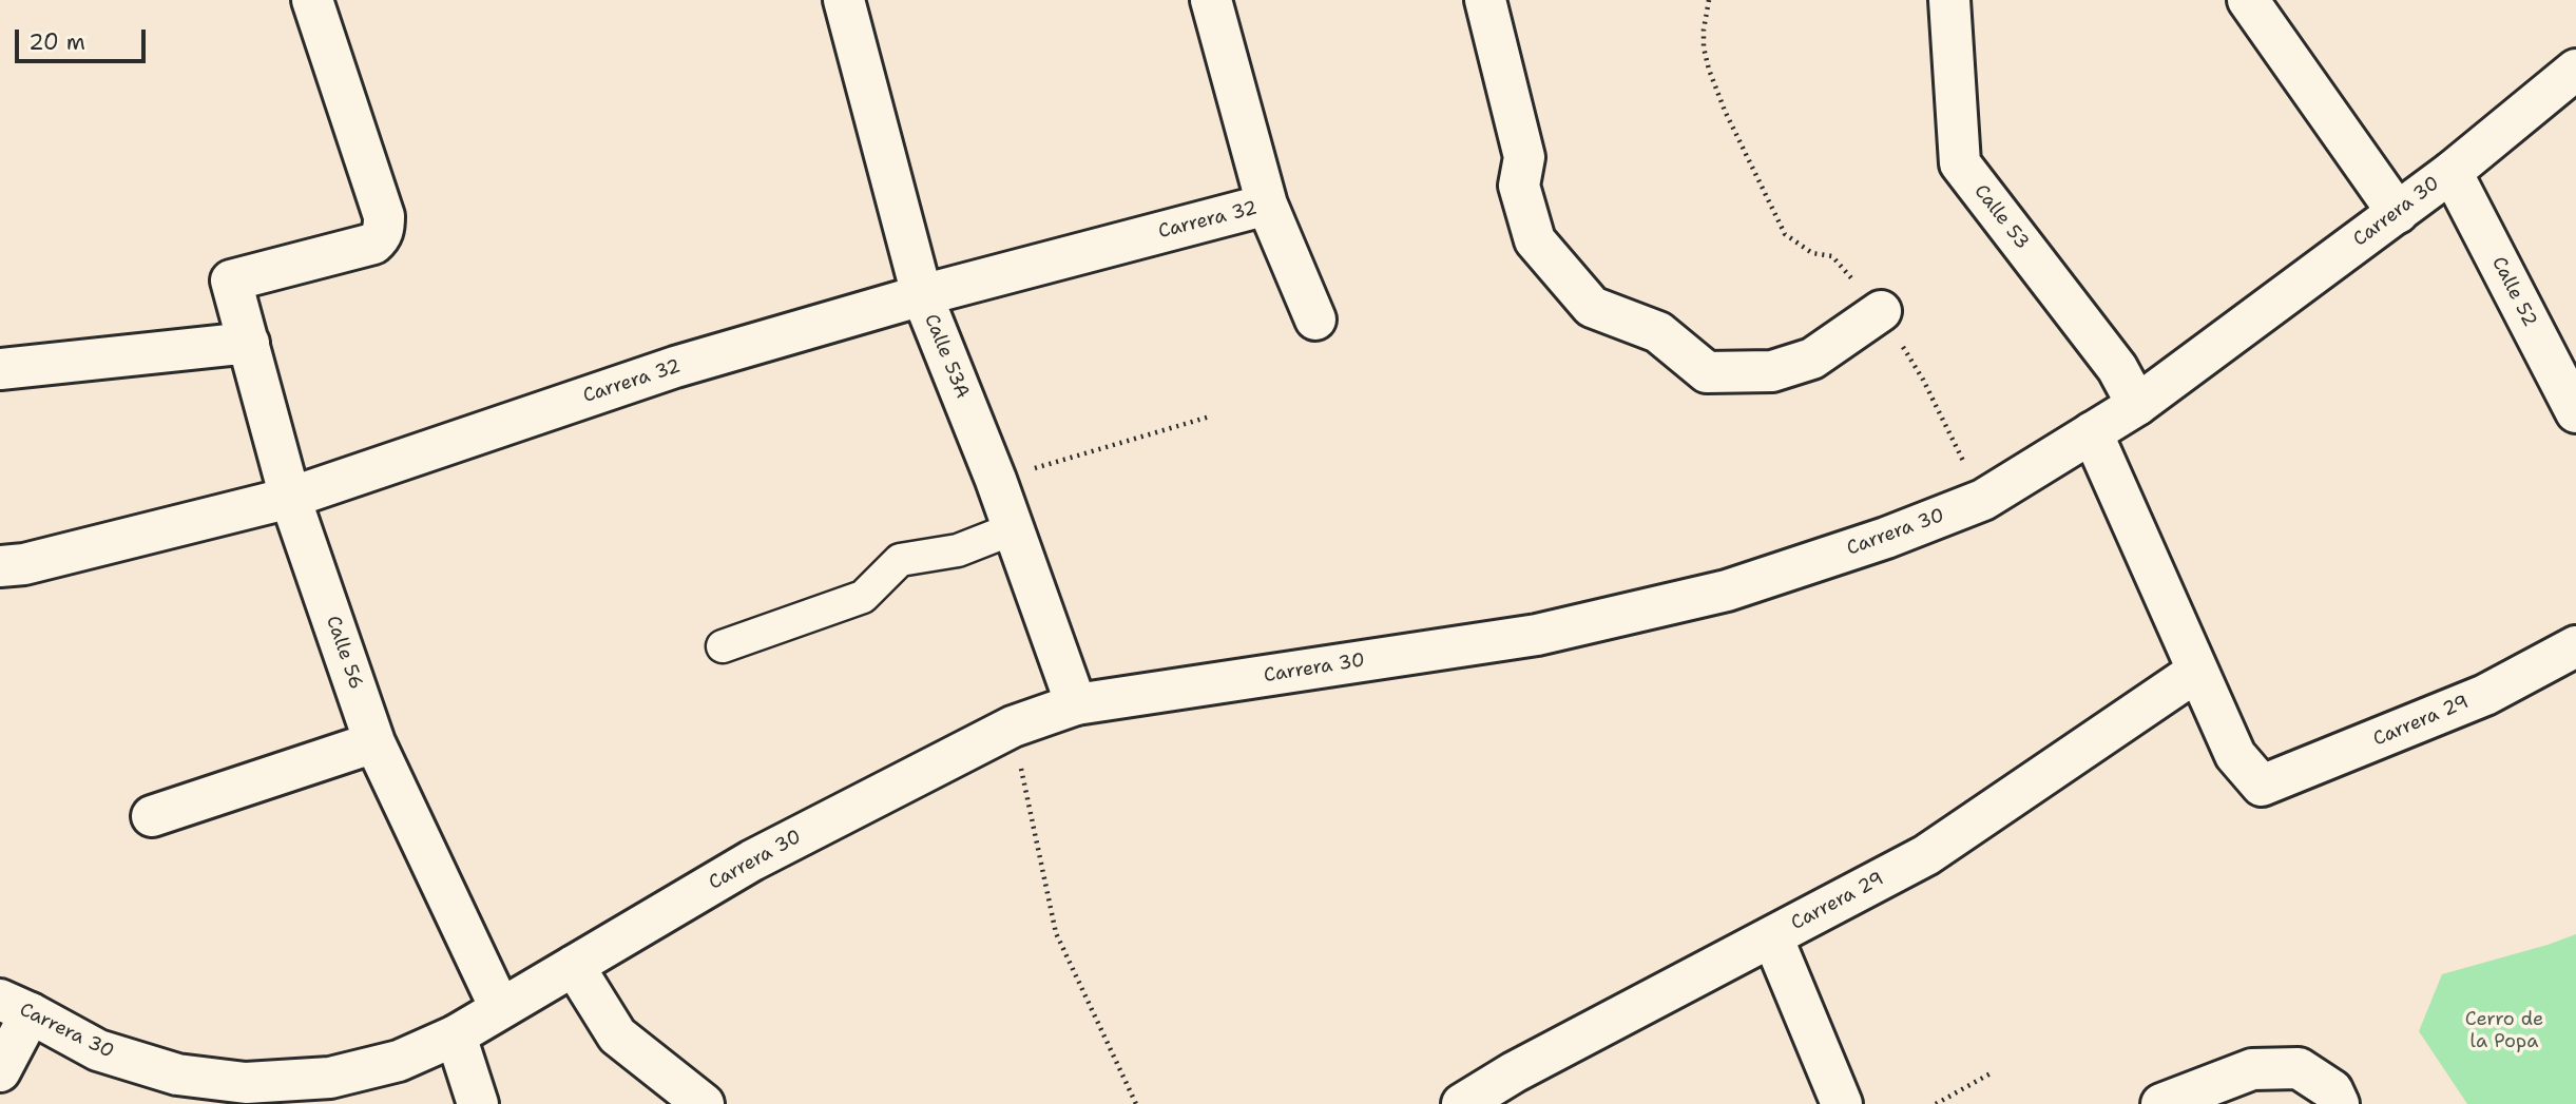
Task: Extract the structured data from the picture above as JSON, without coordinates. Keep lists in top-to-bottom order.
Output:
{
  "streets": {
    "street": [
      "Carrera 30",
      "Calle 53",
      "Carrera 32",
      "Calle 52",
      "Calle 53A",
      "Calle 56",
      "Carrera 29"
    ]
  },
  "crossings": [
    ["Carrera 30", "Calle 53"],
    ["Carrera 30", "Calle 52"],
    ["Carrera 30", "Calle 53A"],
    ["Carrera 30", "Calle 56"],
    ["Carrera 32", "Calle 53A"],
    ["Carrera 32", "Calle 56"]
  ],
  "parks": ["Cerro de la Popa"],
  "scale_bar": "20 m"
}
